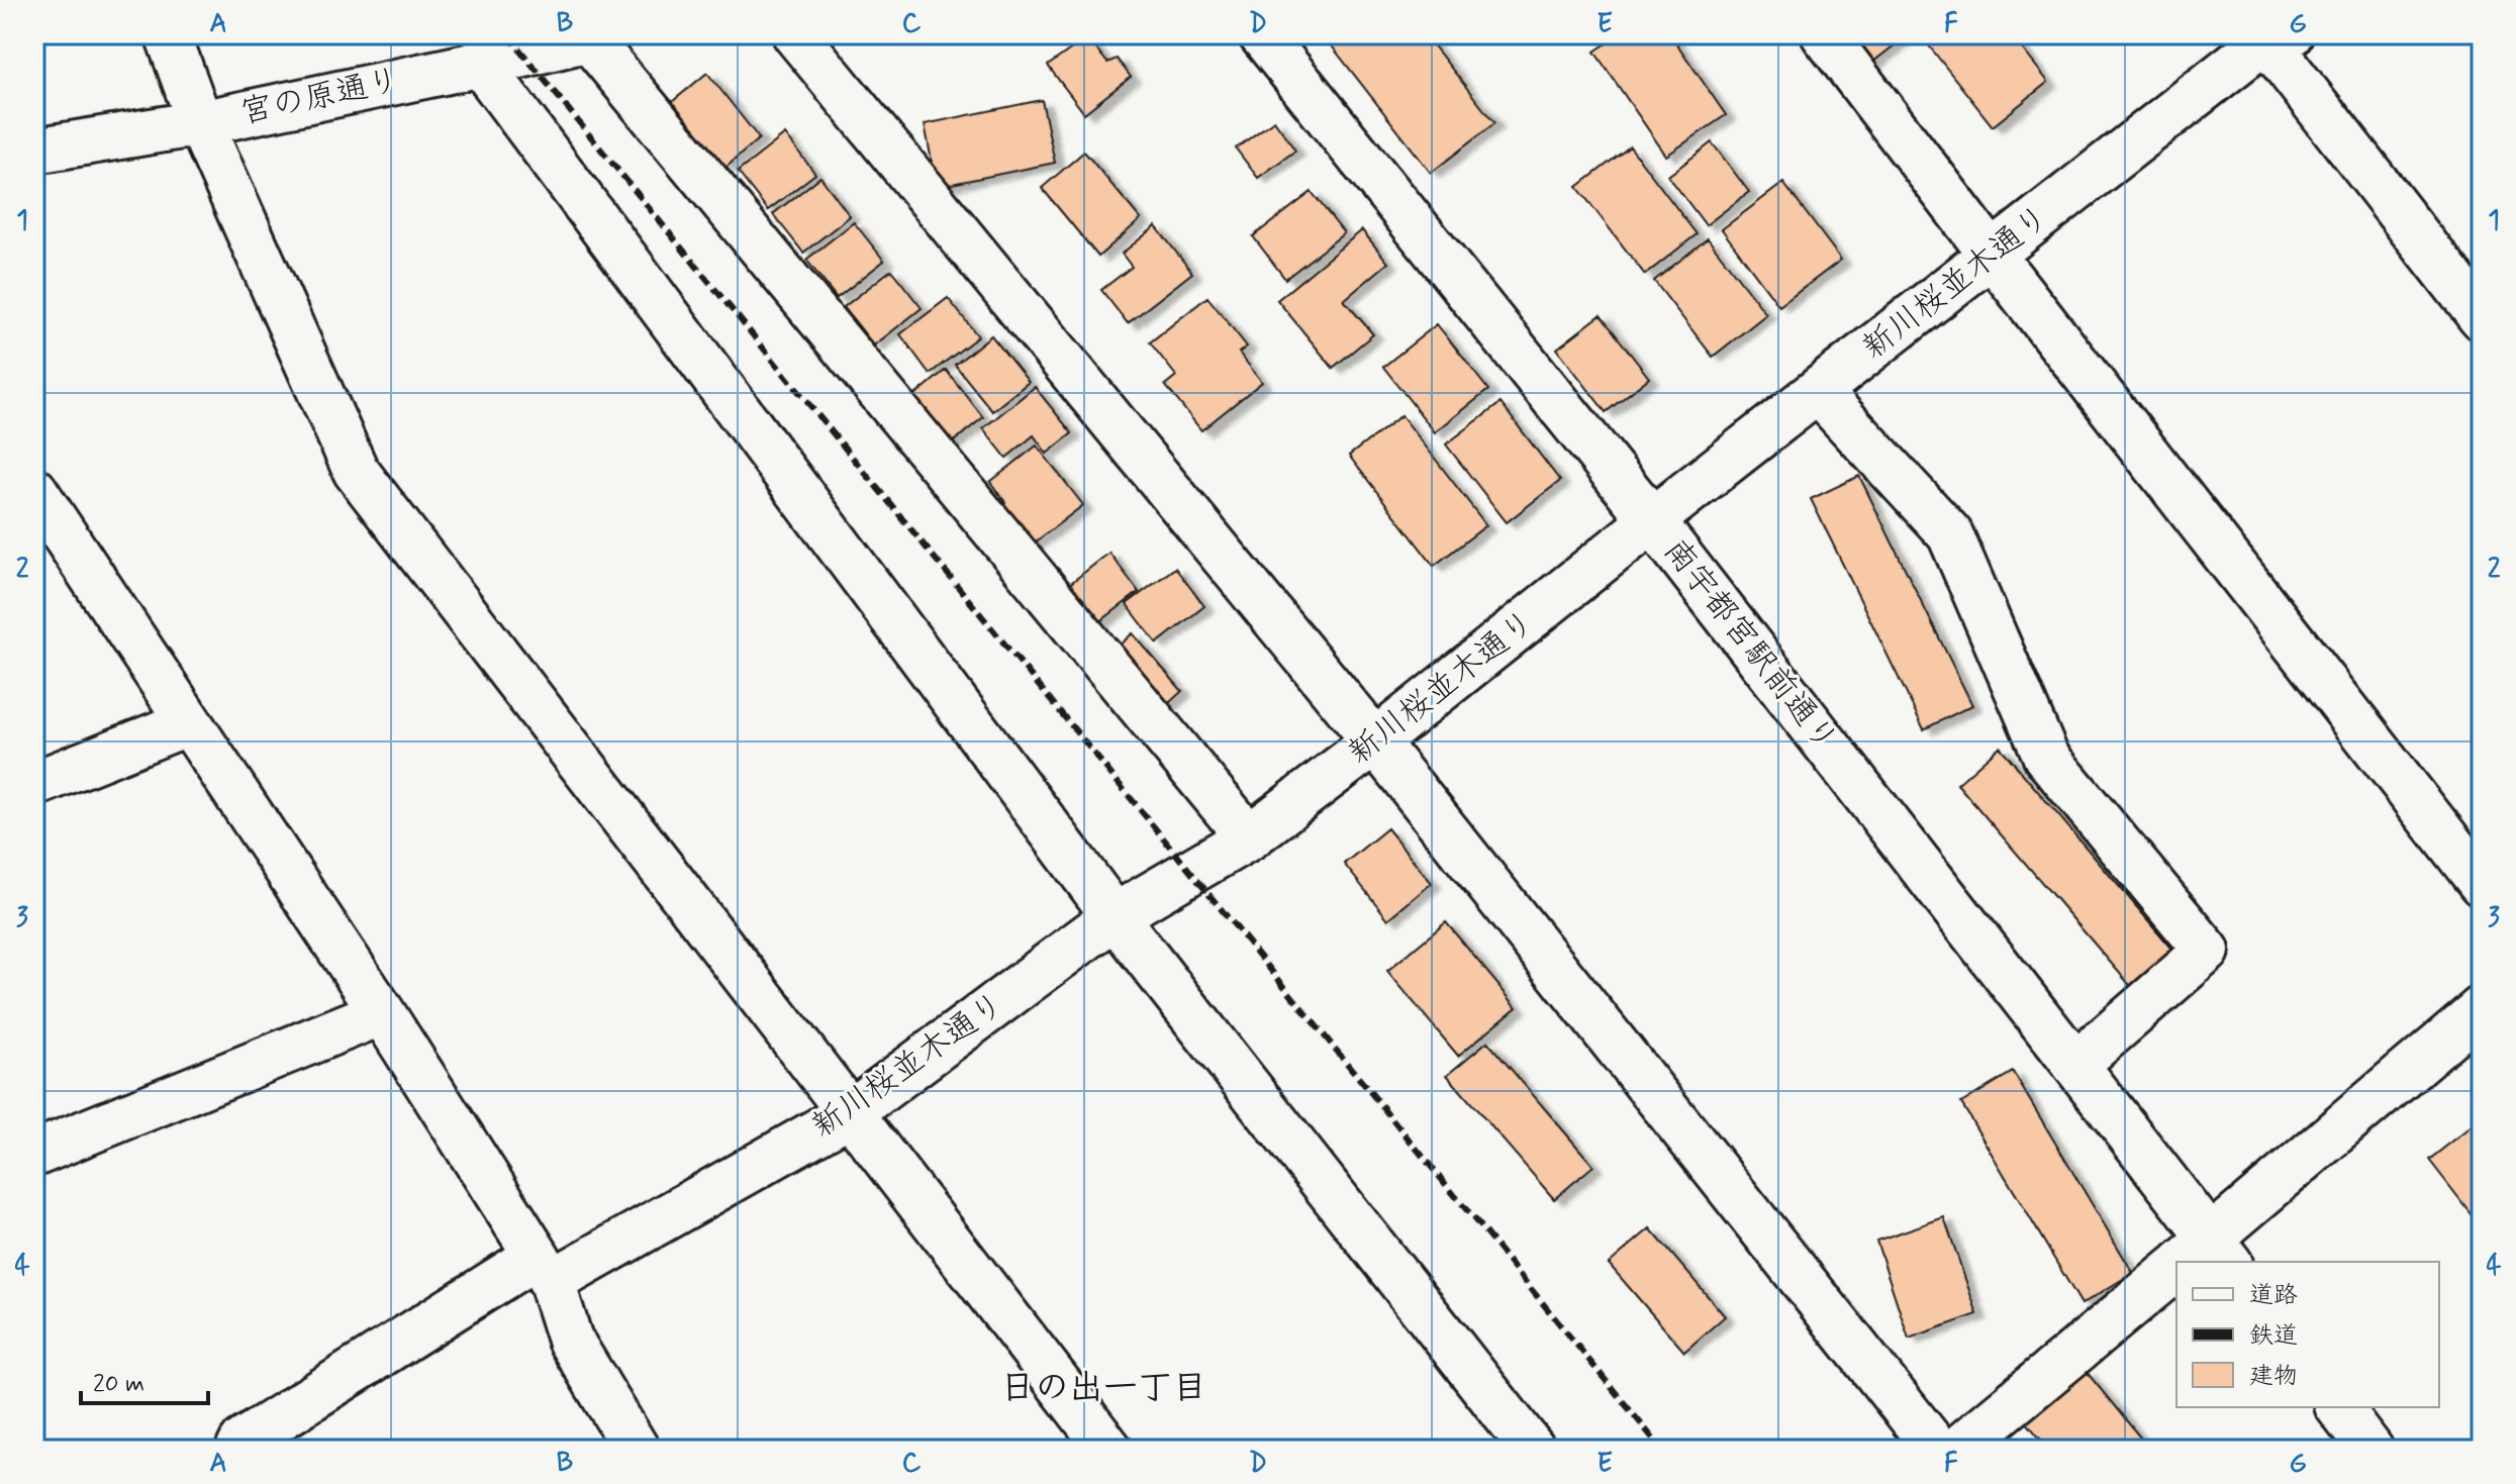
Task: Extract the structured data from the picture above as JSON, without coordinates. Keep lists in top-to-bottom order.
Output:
{
  "streets": {
    "street": ["宮の原通り", "新川桜並木通り", "南宇都宮駅前通り"]
  },
  "crossings": [
    ["新川桜並木通り", "南宇都宮駅前通り"]
  ],
  "districts": ["日の出一丁目"],
  "legend": ["道路", "鉄道", "建物"],
  "scale_bar": "20 m",
  "grid": {
    "columns": [
      "A",
      "B",
      "C",
      "D",
      "E",
      "F",
      "G"
    ],
    "rows": [
      "1",
      "2",
      "3",
      "4"
    ]
  }
}
